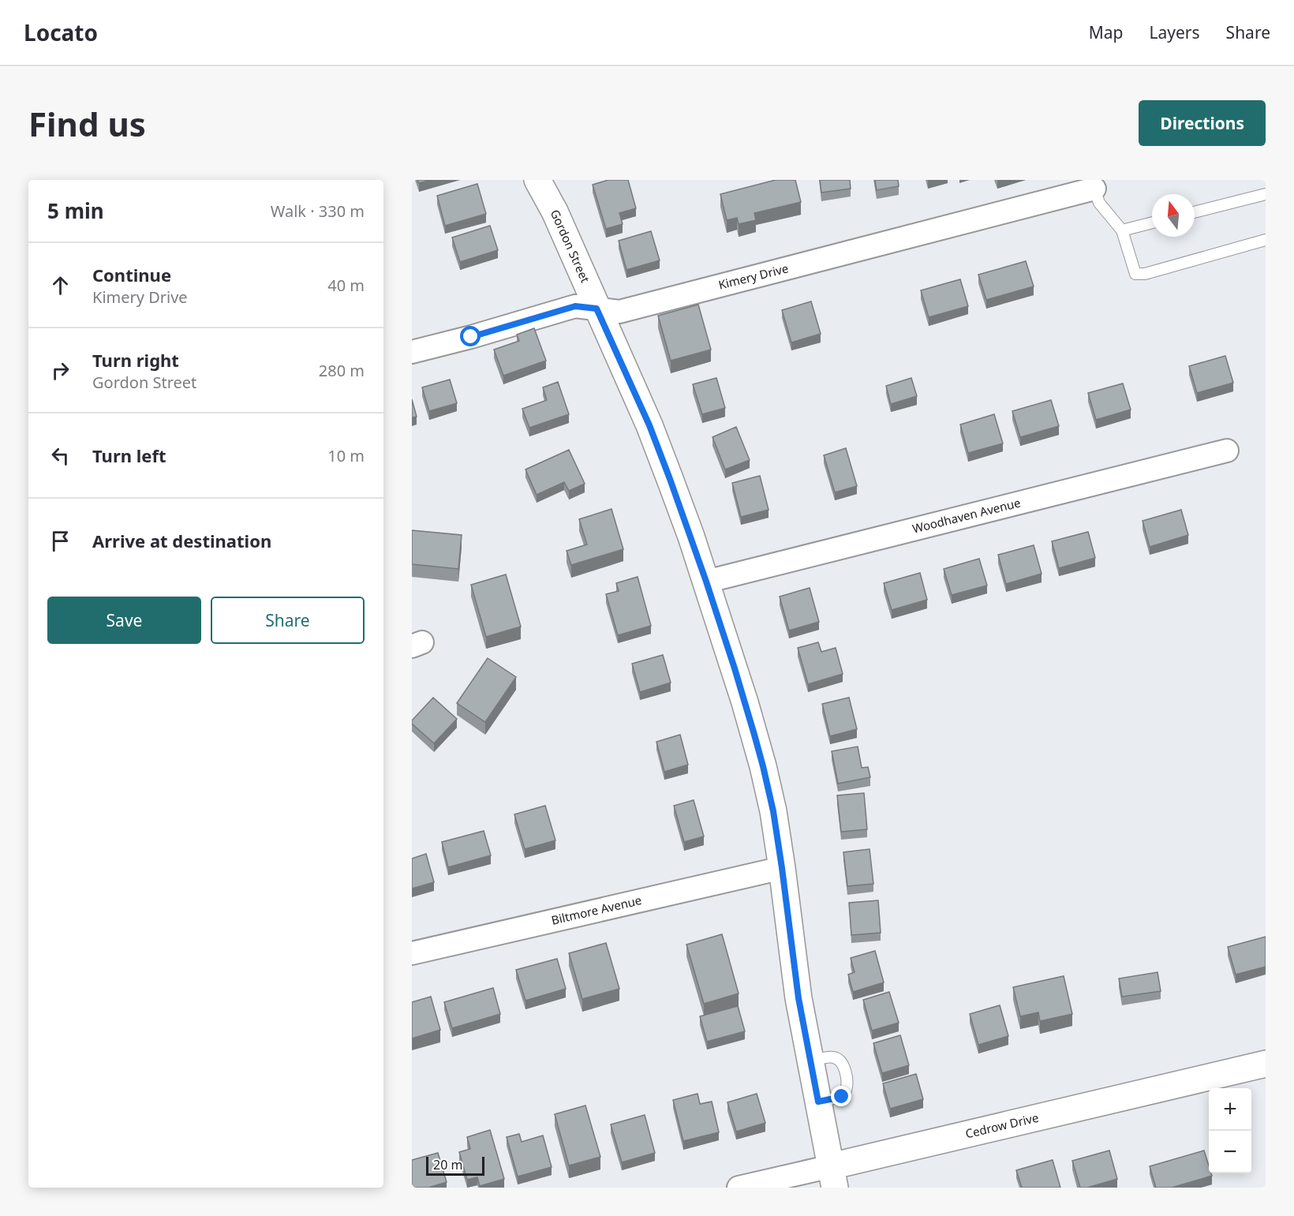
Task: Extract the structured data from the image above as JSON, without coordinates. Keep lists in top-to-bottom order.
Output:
{
  "streets": {
    "street": [
      "Gordon Street",
      "Kimery Drive",
      "Woodhaven Avenue",
      "Biltmore Avenue",
      "Cedrow Drive"
    ]
  },
  "crossings": [
    ["Gordon Street", "Kimery Drive"],
    ["Gordon Street", "Woodhaven Avenue"],
    ["Gordon Street", "Biltmore Avenue"],
    ["Gordon Street", "Cedrow Drive"]
  ],
  "scale_bar": "20 m",
  "north": "top",
  "page": {
    "header": "Locato",
    "nav": ["Map", "Layers", "Share"],
    "buttons": [
      "Directions",
      ["Save", "Share"]
    ],
    "title": "Find us",
    "heading": ["5 min", "Walk · 330 m"],
    "list": [
      ["Continue", "Kimery Drive", "40 m"],
      ["Turn right", "Gordon Street", "280 m"],
      ["Turn left", "10 m"],
      "Arrive at destination"
    ],
    "map_buttons": ["+", "−"],
    "scale": "20 m"
  }
}
